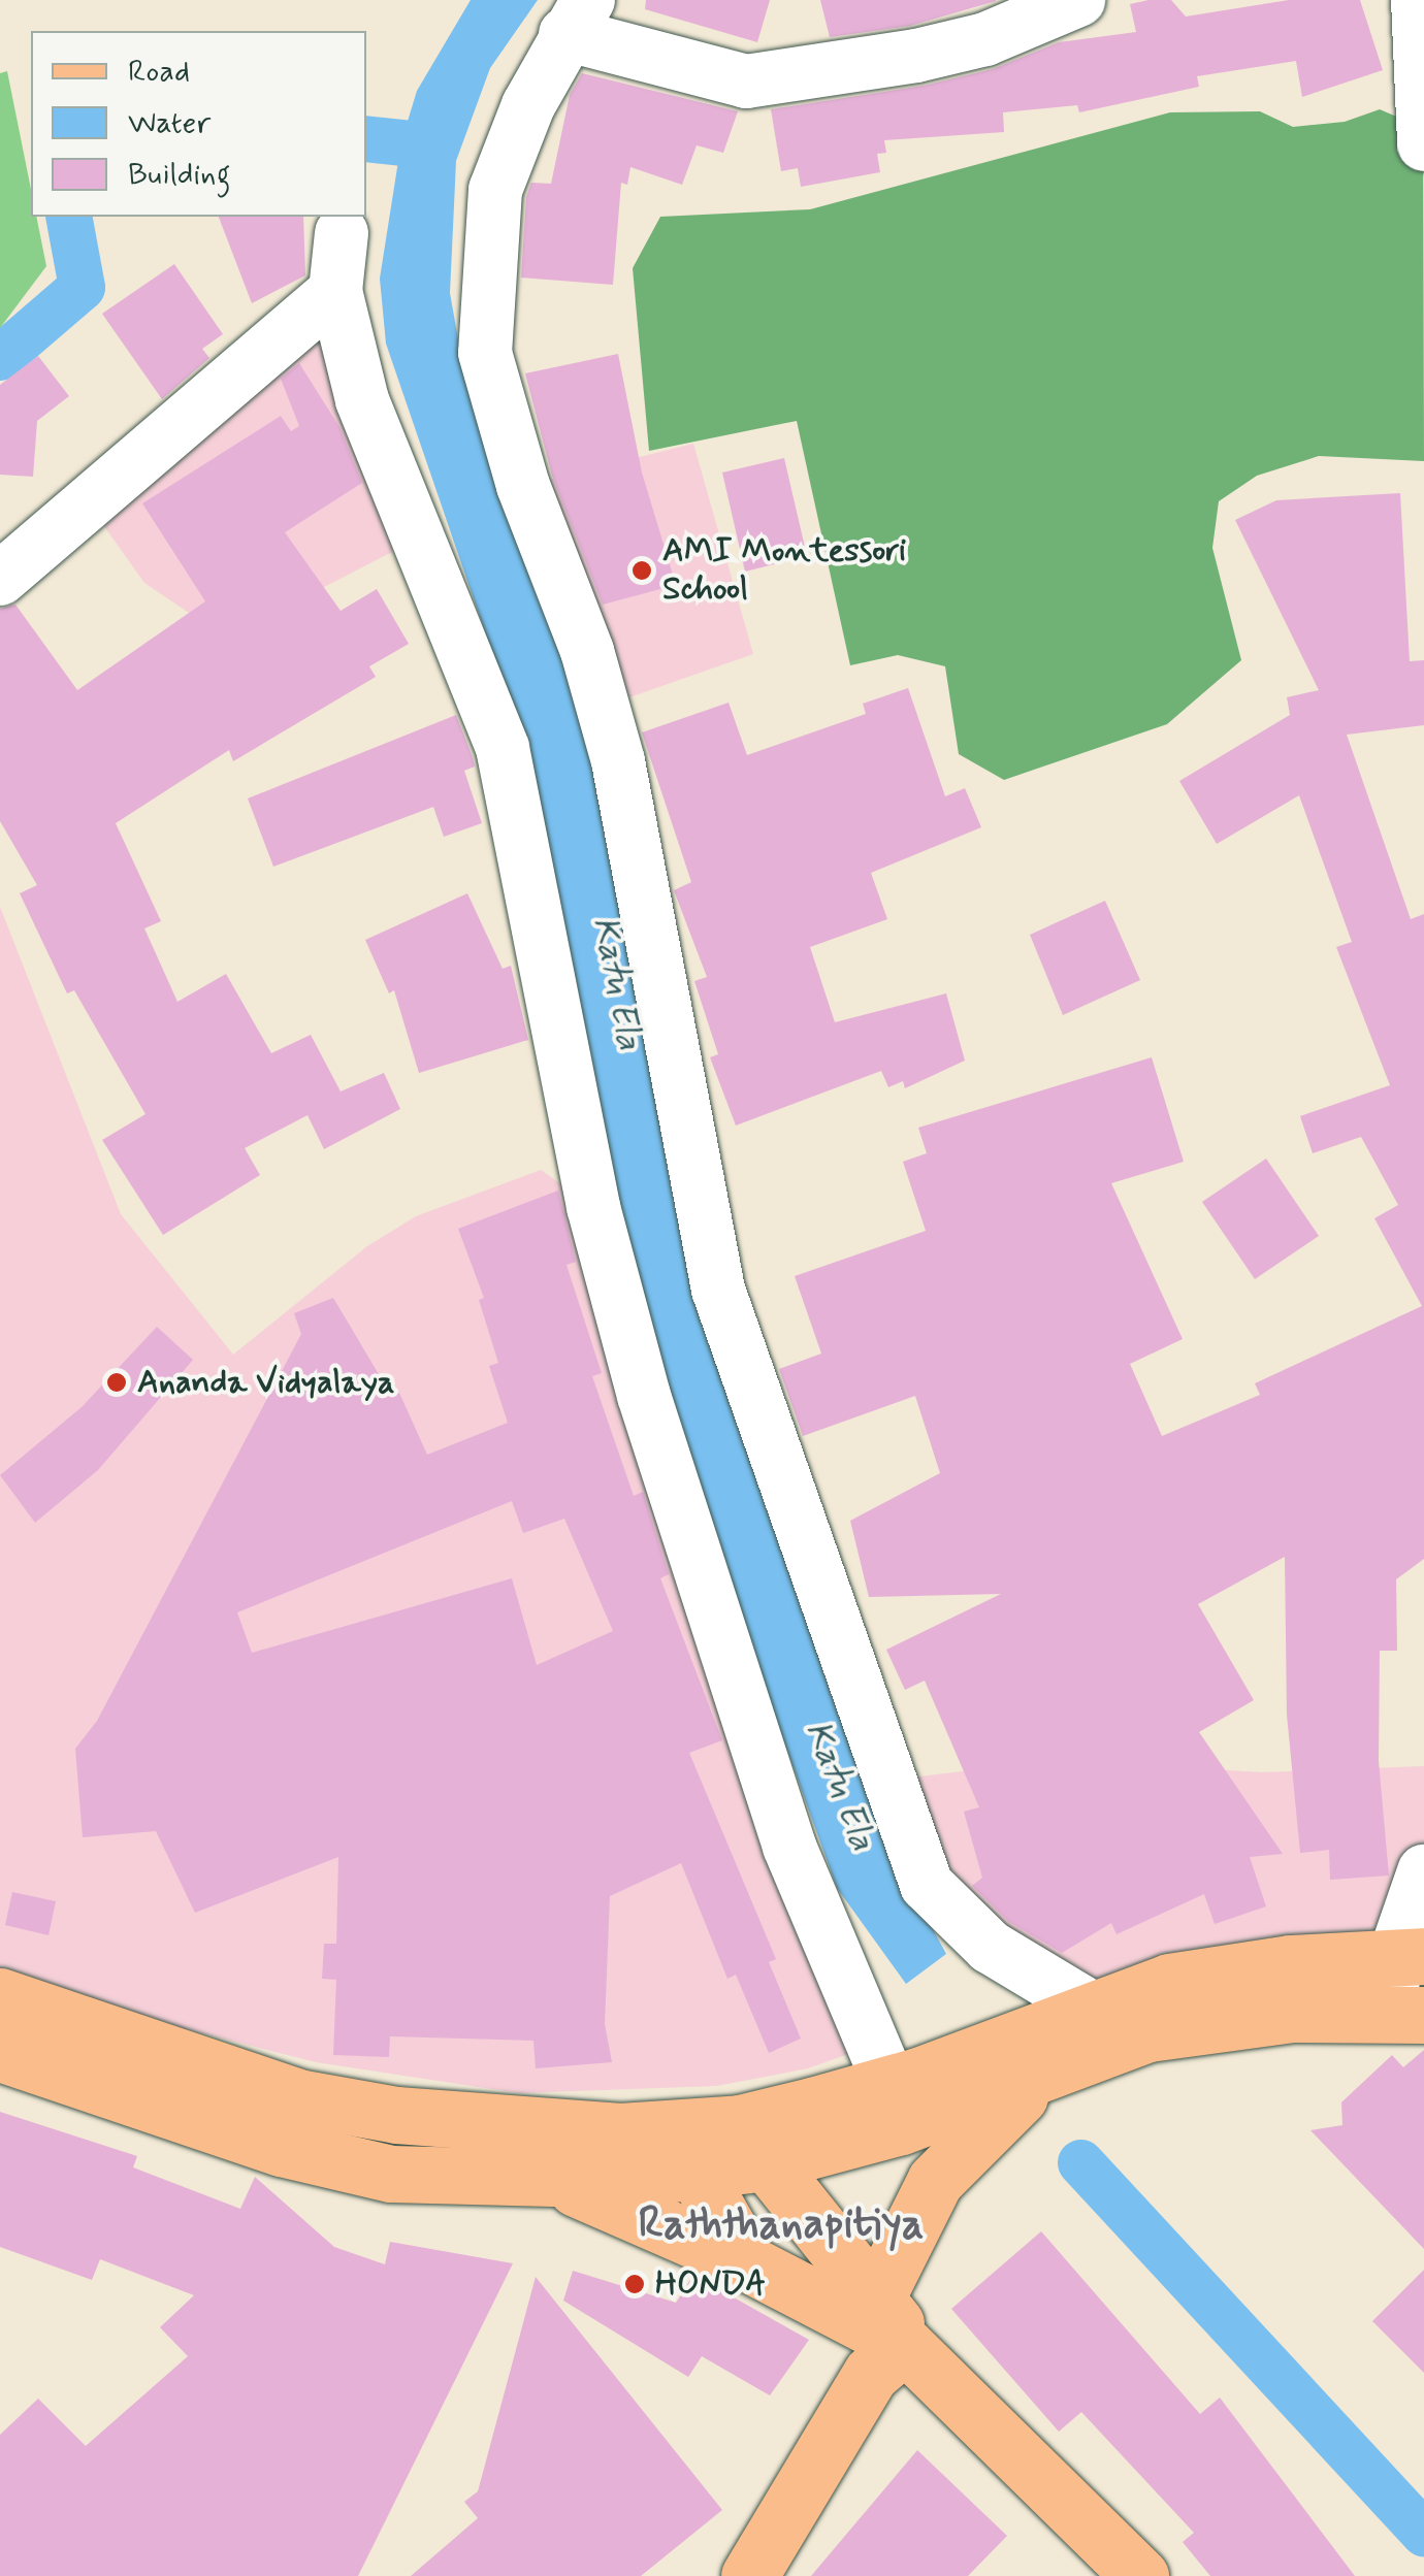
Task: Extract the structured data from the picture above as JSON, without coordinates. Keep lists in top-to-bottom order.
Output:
{
  "districts": ["Raththanapitiya"],
  "water": ["Katu Ela"],
  "places": ["AMI Montessori School", "Ananda Vidyalaya", "HONDA"],
  "legend": ["Road", "Water", "Building"]
}
